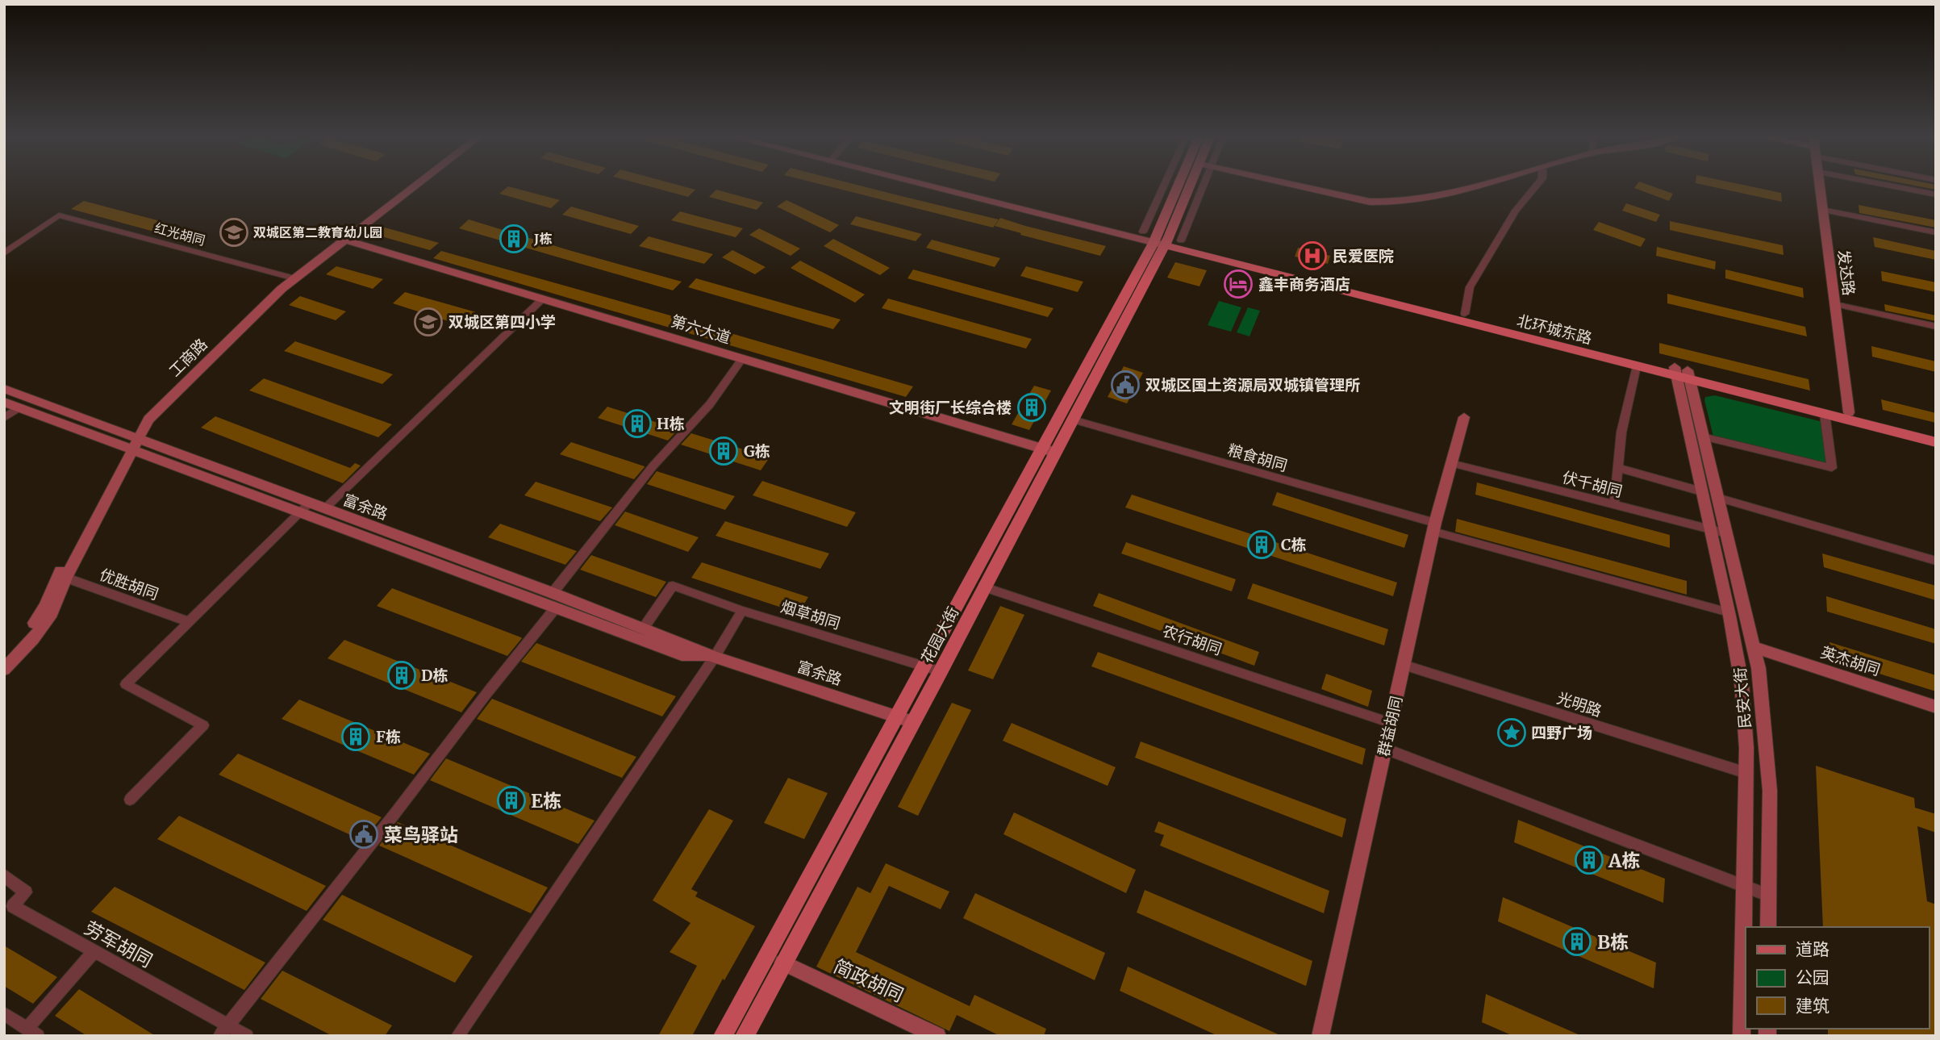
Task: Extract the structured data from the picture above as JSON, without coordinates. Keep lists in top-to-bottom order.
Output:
{
  "streets": {
    "main road": ["北环城东路", "花园大街"],
    "street": [
      "红光胡同",
      "发达路",
      "第六大道",
      "工商路",
      "粮食胡同",
      "伏千胡同",
      "富余路",
      "优胜胡同",
      "烟草胡同",
      "农行胡同",
      "英杰胡同",
      "民安大街",
      "光明路",
      "群益胡同",
      "劳军胡同",
      "简政胡同"
    ]
  },
  "crossings": [
    ["红光胡同", "工商路"],
    ["发达路", "北环城东路"],
    ["第六大道", "工商路"],
    ["第六大道", "花园大街"],
    ["北环城东路", "花园大街"],
    ["北环城东路", "民安大街"],
    ["工商路", "富余路"],
    ["工商路", "优胜胡同"],
    ["粮食胡同", "花园大街"],
    ["粮食胡同", "民安大街"],
    ["粮食胡同", "群益胡同"],
    ["伏千胡同", "民安大街"],
    ["伏千胡同", "群益胡同"],
    ["富余路", "烟草胡同"],
    ["富余路", "花园大街"],
    ["烟草胡同", "花园大街"],
    ["花园大街", "农行胡同"],
    ["花园大街", "简政胡同"],
    ["农行胡同", "群益胡同"],
    ["英杰胡同", "民安大街"],
    ["民安大街", "光明路"],
    ["光明路", "群益胡同"]
  ],
  "places": {
    "school or university": ["双城区第二教育幼儿园", "双城区第四小学"],
    "building": [
      "J栋",
      "文明街厂长综合楼",
      "H栋",
      "G栋",
      "C栋",
      "D栋",
      "F栋",
      "E栋",
      "A栋",
      "B栋"
    ],
    "hospital": ["民爱医院"],
    "hotel": ["鑫丰商务酒店"],
    "public building": ["双城区国土资源局双城镇管理所", "菜鸟驿站"],
    "place": ["四野广场"]
  },
  "legend": ["道路", "公园", "建筑"]
}
